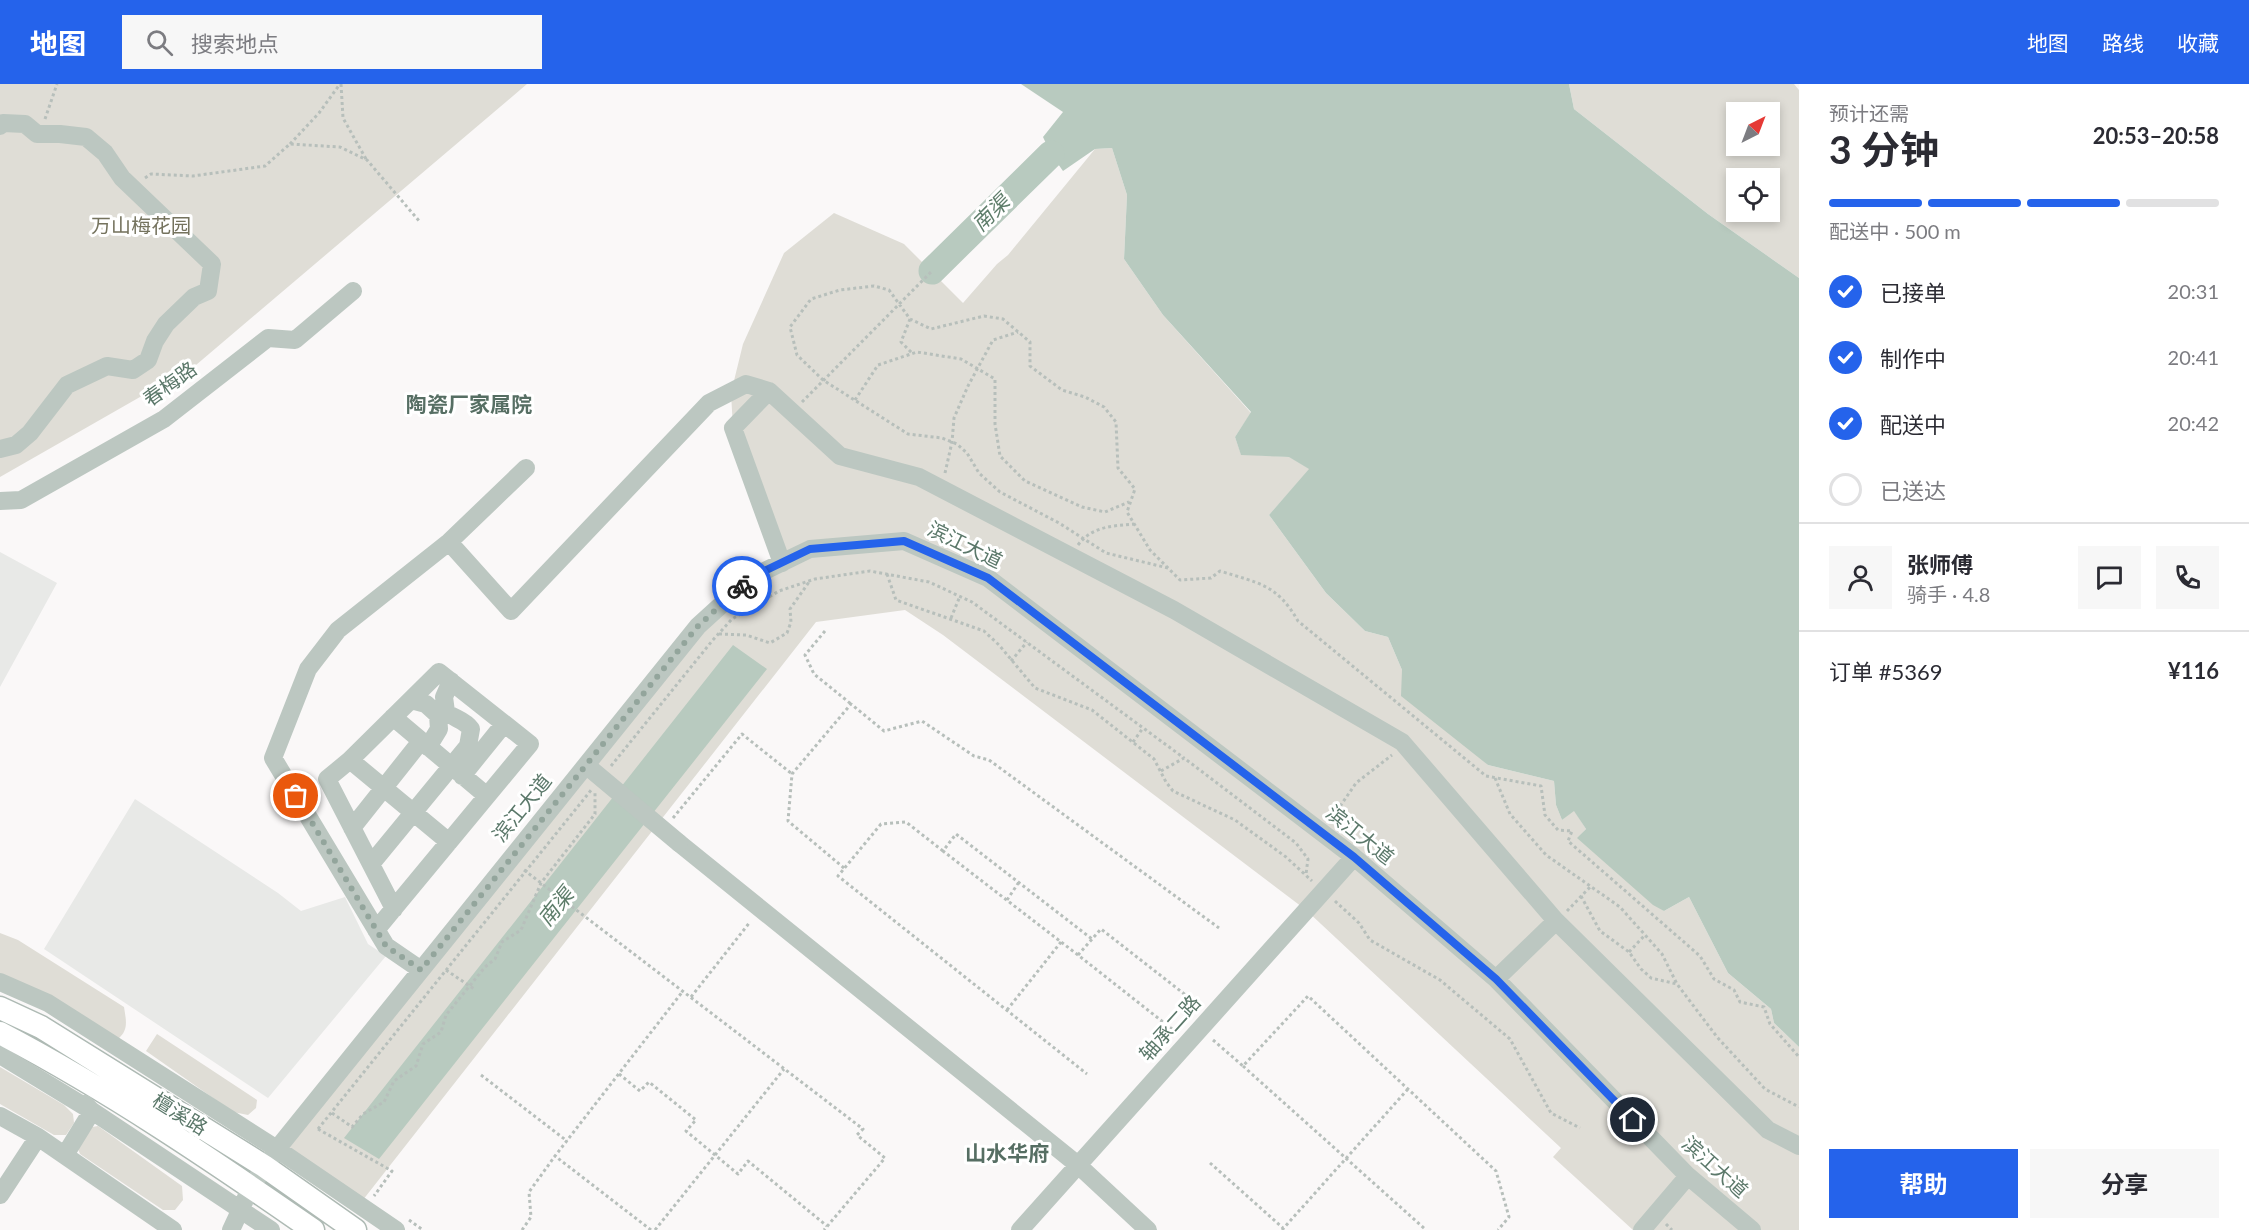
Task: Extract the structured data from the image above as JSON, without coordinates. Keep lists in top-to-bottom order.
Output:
{
  "streets": {
    "main road": ["檀溪路"],
    "street": ["春梅路", "滨江大道", "轴承二路"]
  },
  "crossings": [
    ["滨江大道", "轴承二路"],
    ["滨江大道", "檀溪路"]
  ],
  "districts": ["陶瓷厂家属院", "山水华府"],
  "water": ["南渠"],
  "parks": ["万山梅花园"],
  "north": "top right",
  "page": {
    "header": "地图",
    "search": "搜索地点",
    "nav": ["地图", "路线", "收藏"],
    "heading": ["3 分钟", "预计还需", "20:53–20:58"],
    "panel": [
      "张师傅",
      "骑手 · 4.8",
      "订单 #5369",
      "¥116"
    ],
    "bar": "配送中 · 500 m",
    "list": [
      ["已接单", "20:31"],
      ["制作中", "20:41"],
      ["配送中", "20:42"],
      "已送达"
    ],
    "buttons": ["帮助", "分享"]
  }
}
